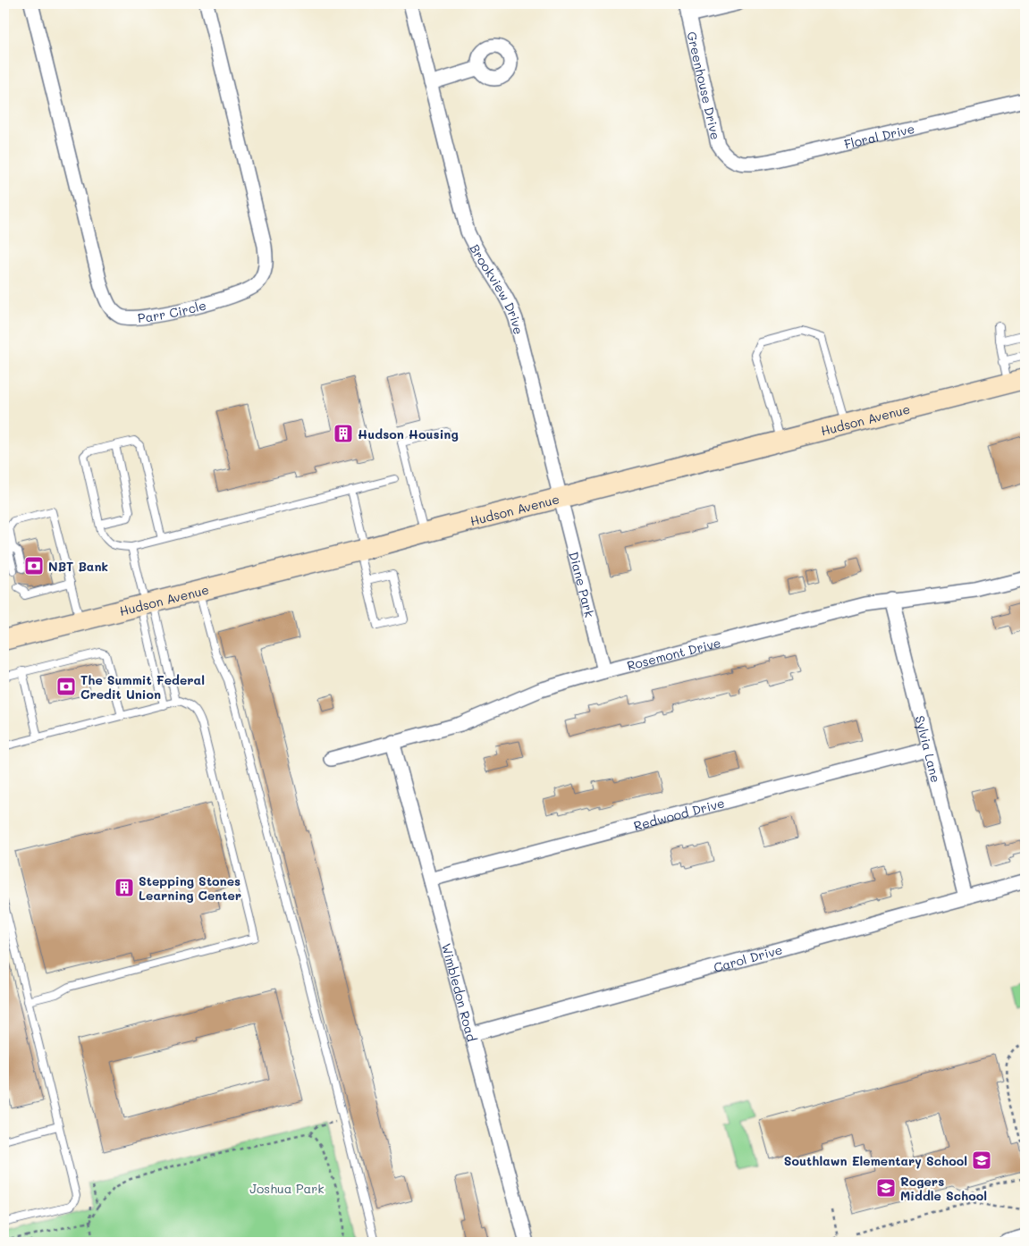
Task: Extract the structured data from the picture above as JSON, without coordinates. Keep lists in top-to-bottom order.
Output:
{
  "streets": {
    "main road": ["Hudson Avenue"],
    "street": [
      "Greenhouse Drive",
      "Floral Drive",
      "Brookview Drive",
      "Parr Circle",
      "Diane Park",
      "Rosemont Drive",
      "Sylvia Lane",
      "Redwood Drive",
      "Carol Drive",
      "Wimbledon Road"
    ]
  },
  "crossings": [
    ["Greenhouse Drive", "Floral Drive"],
    ["Brookview Drive", "Hudson Avenue"],
    ["Brookview Drive", "Diane Park"],
    ["Hudson Avenue", "Diane Park"],
    ["Diane Park", "Rosemont Drive"],
    ["Rosemont Drive", "Sylvia Lane"],
    ["Rosemont Drive", "Wimbledon Road"],
    ["Sylvia Lane", "Redwood Drive"],
    ["Sylvia Lane", "Carol Drive"],
    ["Redwood Drive", "Wimbledon Road"],
    ["Carol Drive", "Wimbledon Road"]
  ],
  "parks": ["Joshua Park"],
  "places": {
    "building": ["Hudson Housing", "Stepping Stones Learning Center"],
    "bank": ["NBT Bank", "The Summit Federal Credit Union"],
    "school or university": ["Southlawn Elementary School", "Rogers Middle School"]
  }
}
